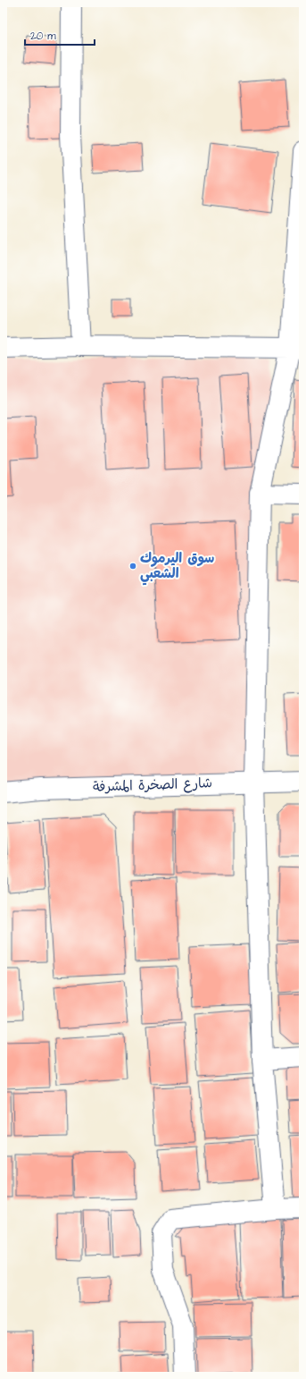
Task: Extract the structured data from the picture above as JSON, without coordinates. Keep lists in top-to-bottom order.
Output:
{
  "streets": {
    "street": ["شارع الصخرة المشرفة"]
  },
  "places": ["سوق اليرموك الشعبي"],
  "scale_bar": "20 m"
}
